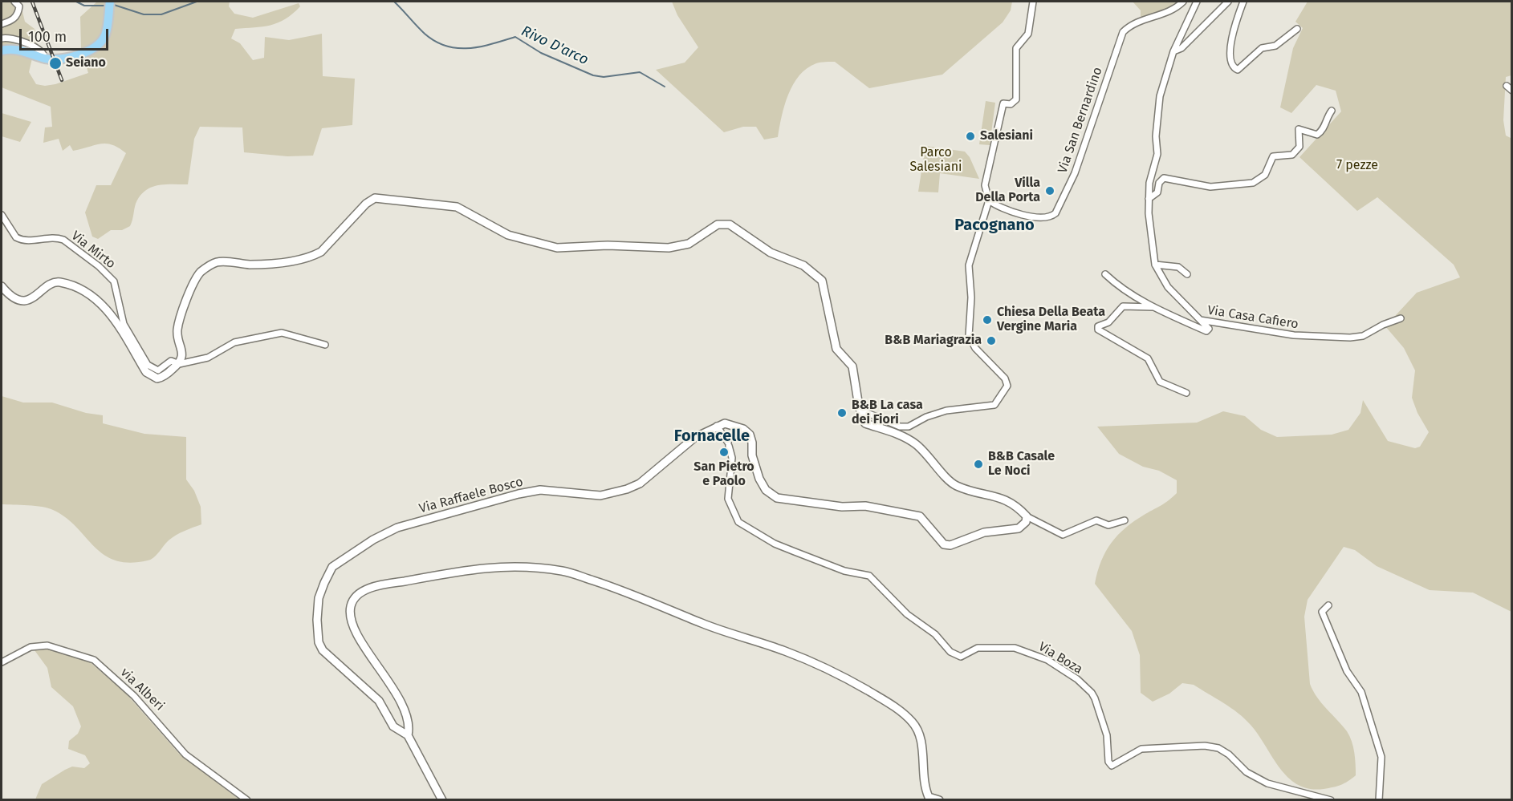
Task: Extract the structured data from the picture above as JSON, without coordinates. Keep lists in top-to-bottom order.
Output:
{
  "streets": {
    "street": [
      "Via San Bernardino",
      "Via Mirto",
      "Via Casa Cafiero",
      "Via Raffaele Bosco",
      "Via Boza",
      "via Alberi"
    ]
  },
  "crossings": [
    ["Via Raffaele Bosco", "Via Boza"]
  ],
  "districts": ["Pacognano", "Fornacelle"],
  "water": ["Rivo D'arco"],
  "parks": ["Parco Salesiani", "7 pezze"],
  "places": [
    "Seiano",
    "Salesiani",
    "Villa Della Porta",
    "Chiesa Della Beata Vergine Maria",
    "B&B Mariagrazia",
    "B&B La casa dei Fiori",
    "San Pietro e Paolo",
    "B&B Casale Le Noci"
  ],
  "scale_bar": "100 m"
}
